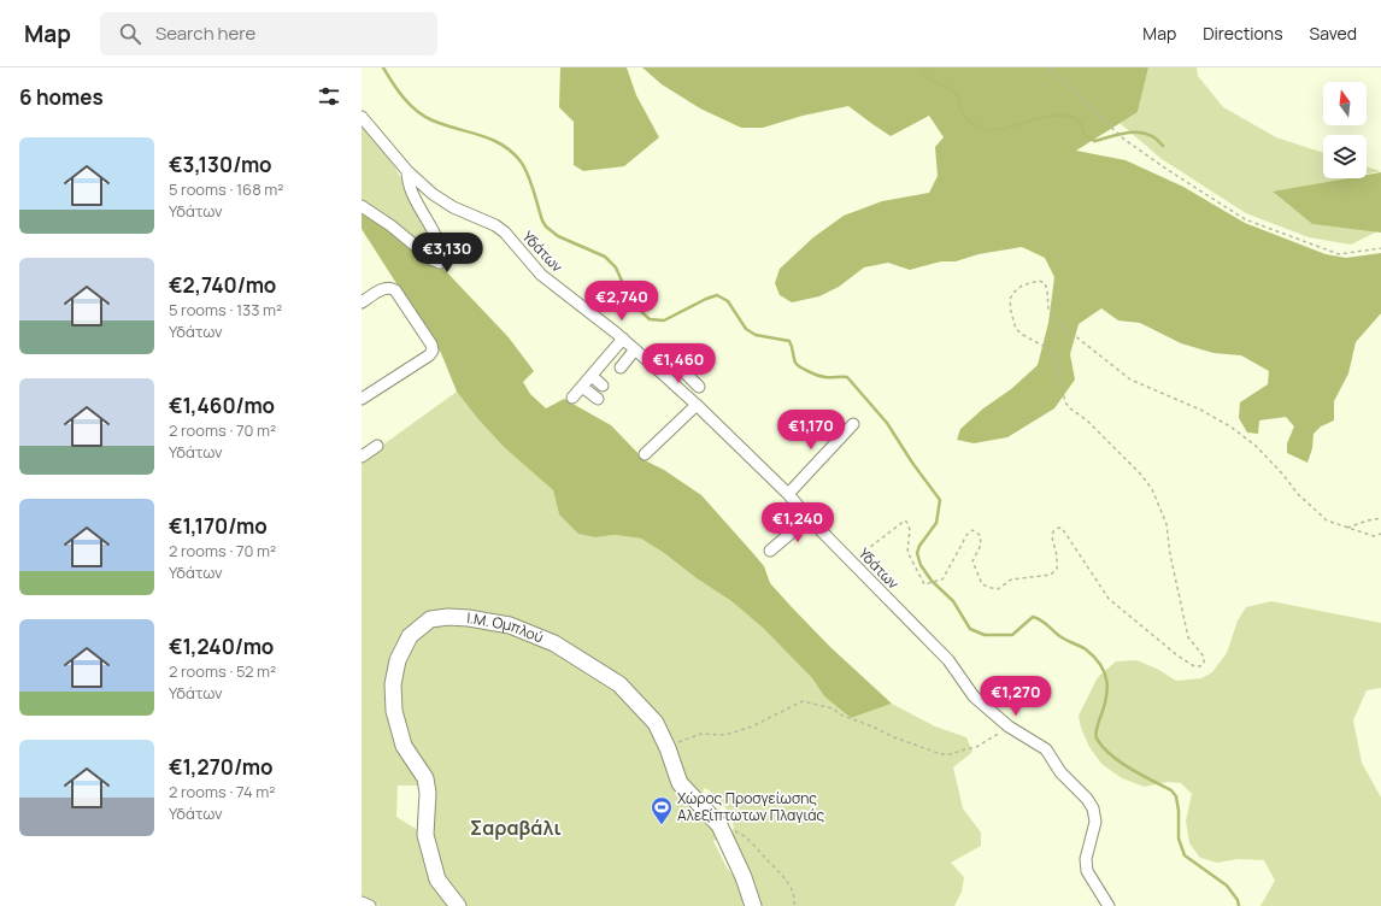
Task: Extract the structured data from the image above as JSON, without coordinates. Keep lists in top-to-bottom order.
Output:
{
  "streets": {
    "street": ["Υδάτων", "Ι.Μ. Ομπλού"]
  },
  "districts": ["Σαραβάλι"],
  "places": {
    "sports": ["Χώρος Προσγείωσης Αλεξίπτωτων Πλαγιάς"]
  },
  "north": "top",
  "page": {
    "header": "Map",
    "search": "Search here",
    "nav": ["Map", "Directions", "Saved"],
    "heading": "6 homes",
    "list": [
      {
        "name": "€3,130/mo",
        "note": "5 rooms · 168 m² · Υδάτων"
      },
      {
        "name": "€2,740/mo",
        "note": "5 rooms · 133 m² · Υδάτων"
      },
      {
        "name": "€1,460/mo",
        "note": "2 rooms · 70 m² · Υδάτων"
      },
      {
        "name": "€1,170/mo",
        "note": "2 rooms · 70 m² · Υδάτων"
      },
      {
        "name": "€1,240/mo",
        "note": "2 rooms · 52 m² · Υδάτων"
      },
      {
        "name": "€1,270/mo",
        "note": "2 rooms · 74 m² · Υδάτων"
      }
    ],
    "price": [
      "€3,130",
      "€2,740",
      "€1,460",
      "€1,170",
      "€1,240",
      "€1,270"
    ]
  }
}
